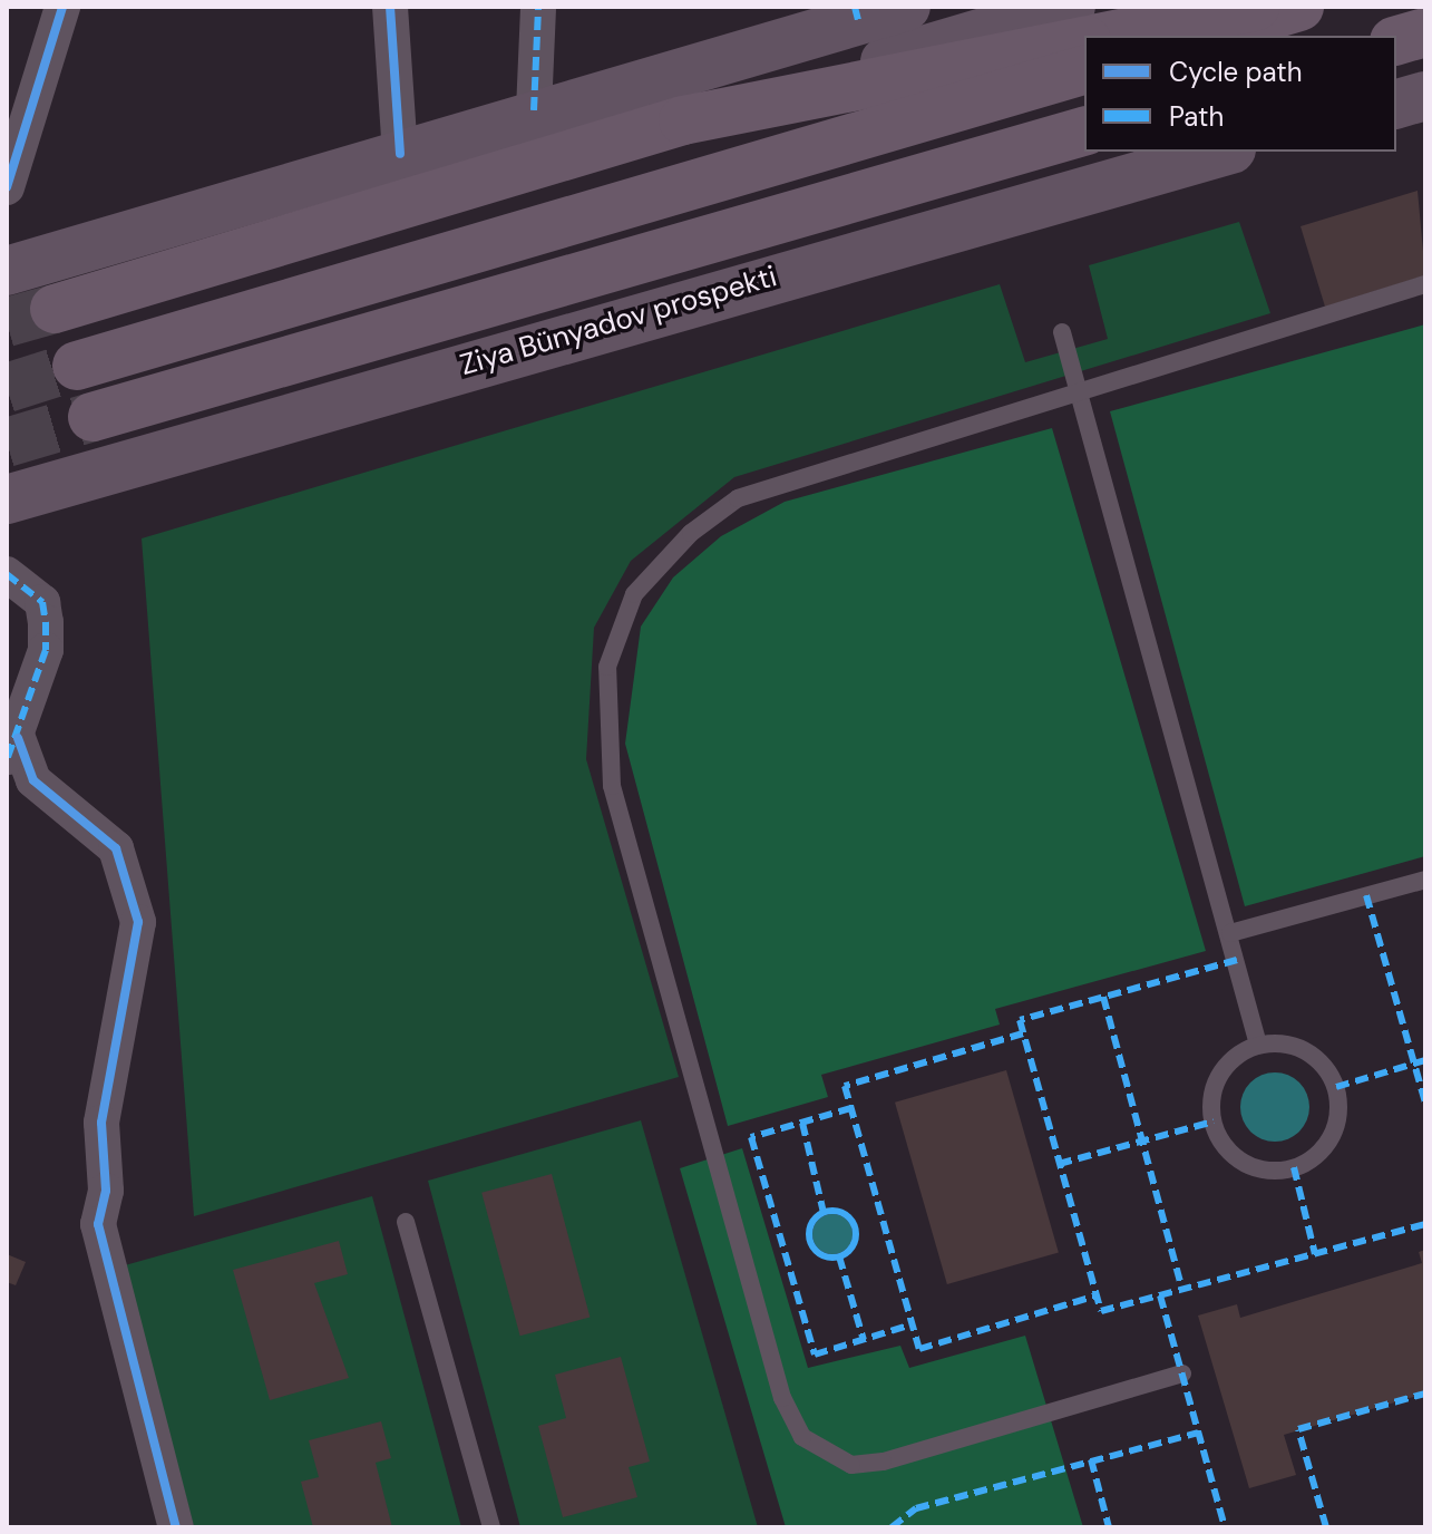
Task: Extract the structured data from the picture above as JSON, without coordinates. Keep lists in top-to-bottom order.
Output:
{
  "streets": {
    "main road": ["Ziya Bünyadov prospekti"]
  },
  "legend": ["Cycle path", "Path"]
}
